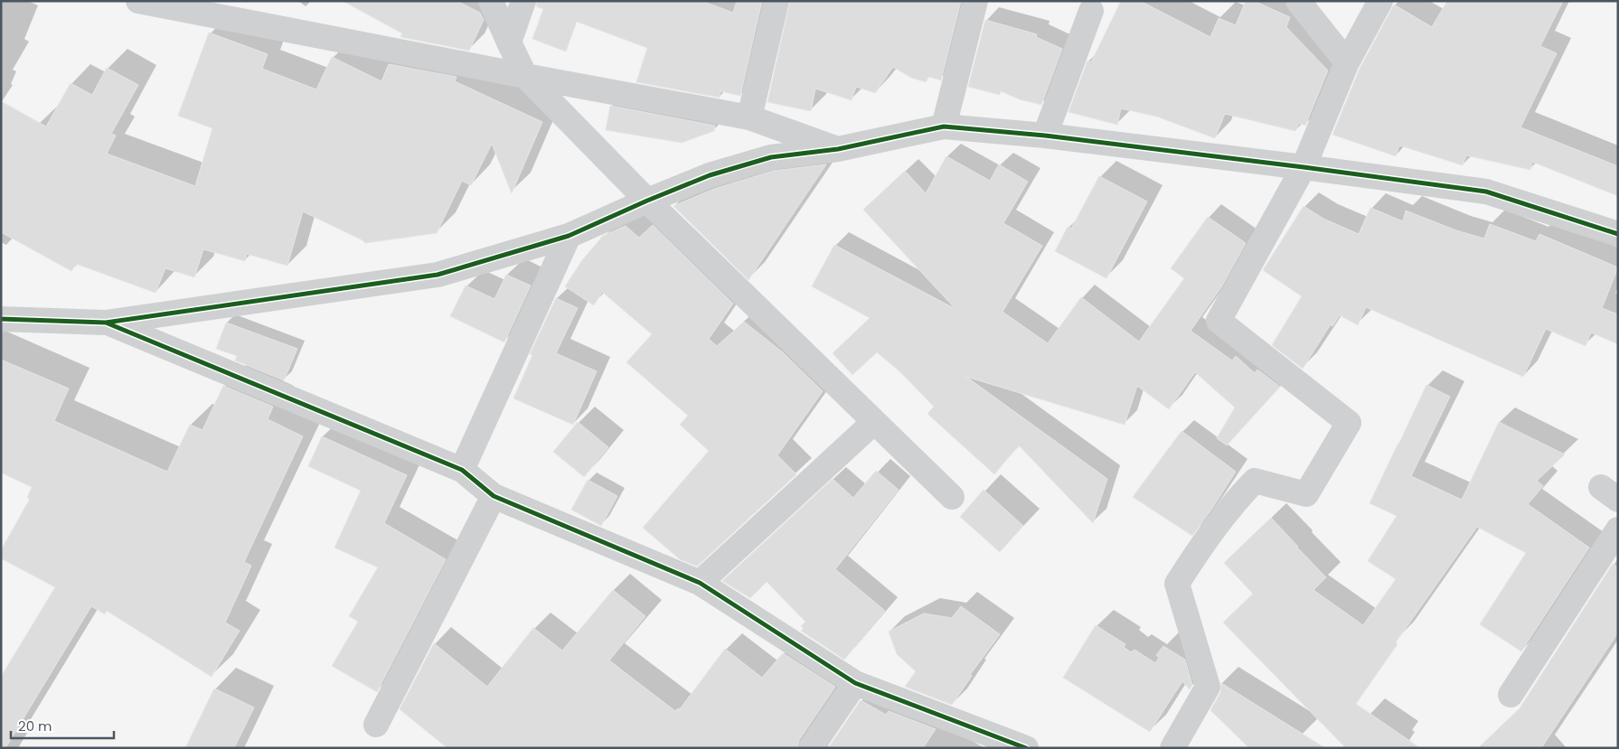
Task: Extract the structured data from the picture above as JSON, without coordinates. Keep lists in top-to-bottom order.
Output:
{
  "scale_bar": "20 m"
}
